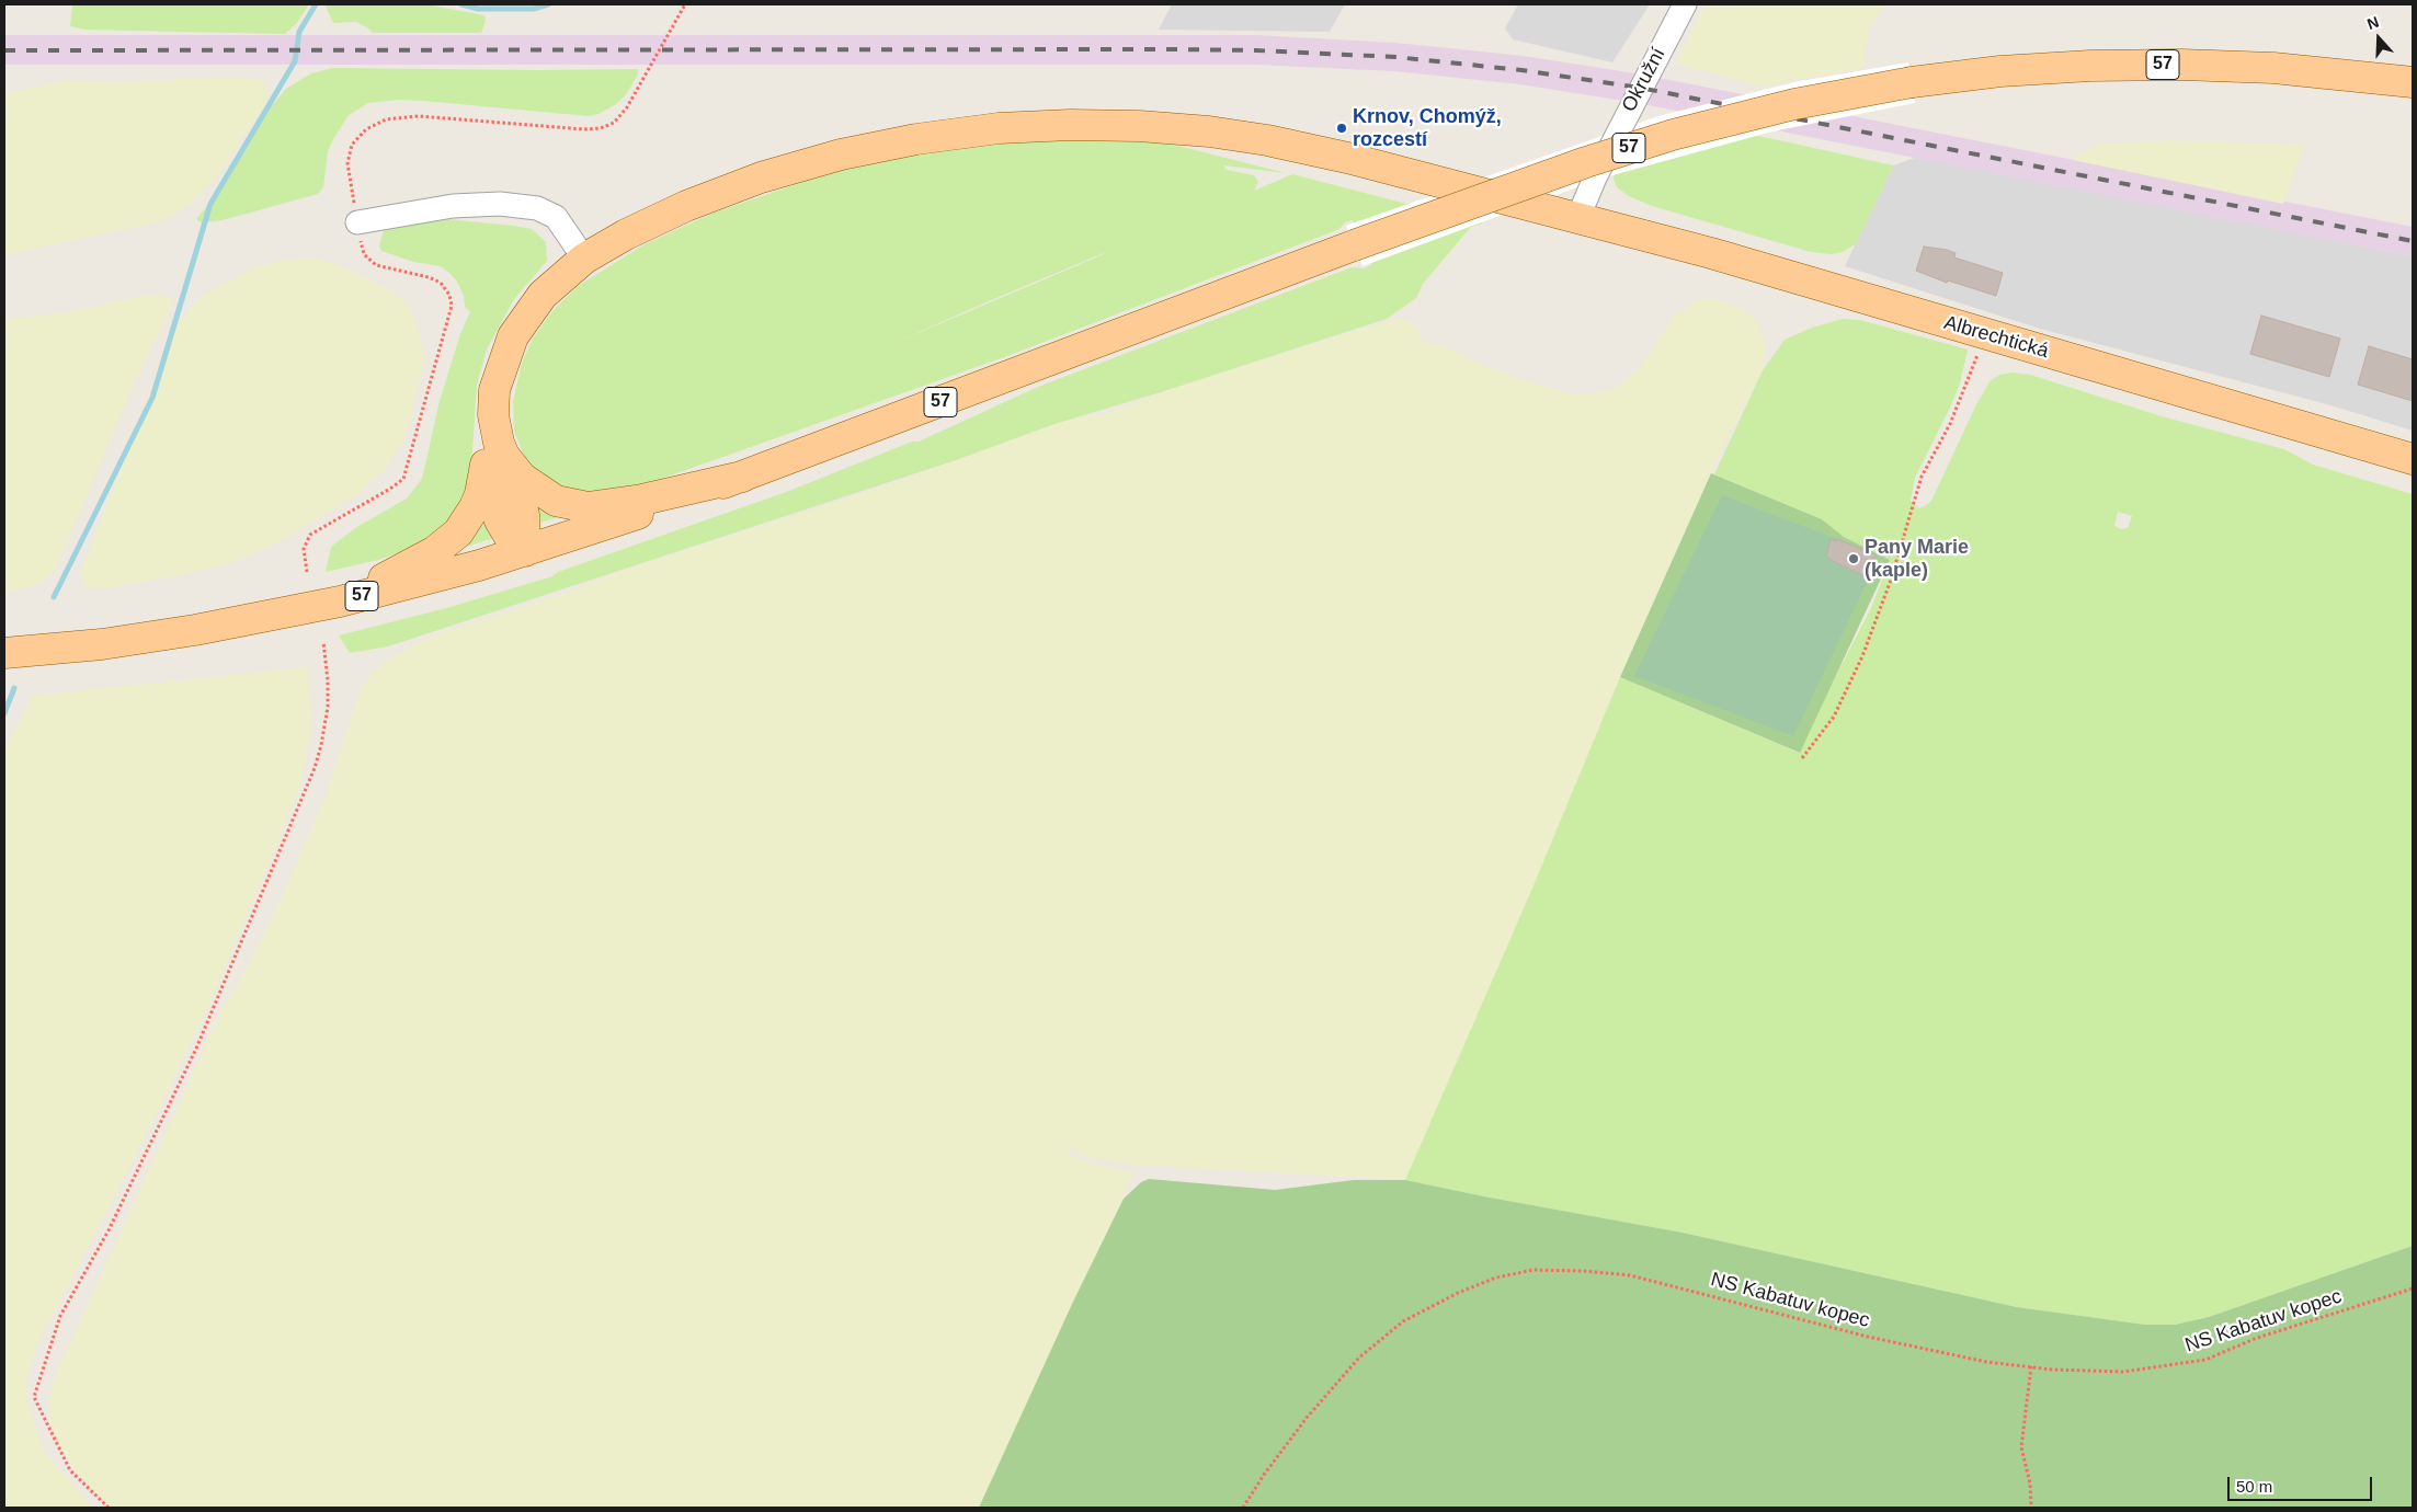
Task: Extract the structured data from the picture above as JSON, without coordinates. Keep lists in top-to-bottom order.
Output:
{
  "streets": {
    "main road": ["57", "Albrechtická"],
    "street": ["Okružní"],
    "path": ["NS Kabatuv kopec"]
  },
  "crossings": [
    ["Okružní", "Albrechtická"]
  ],
  "places": ["Krnov, Chomýž, rozcestí", "Pany Marie (kaple)"],
  "scale_bar": "50 m",
  "north": "top"
}
